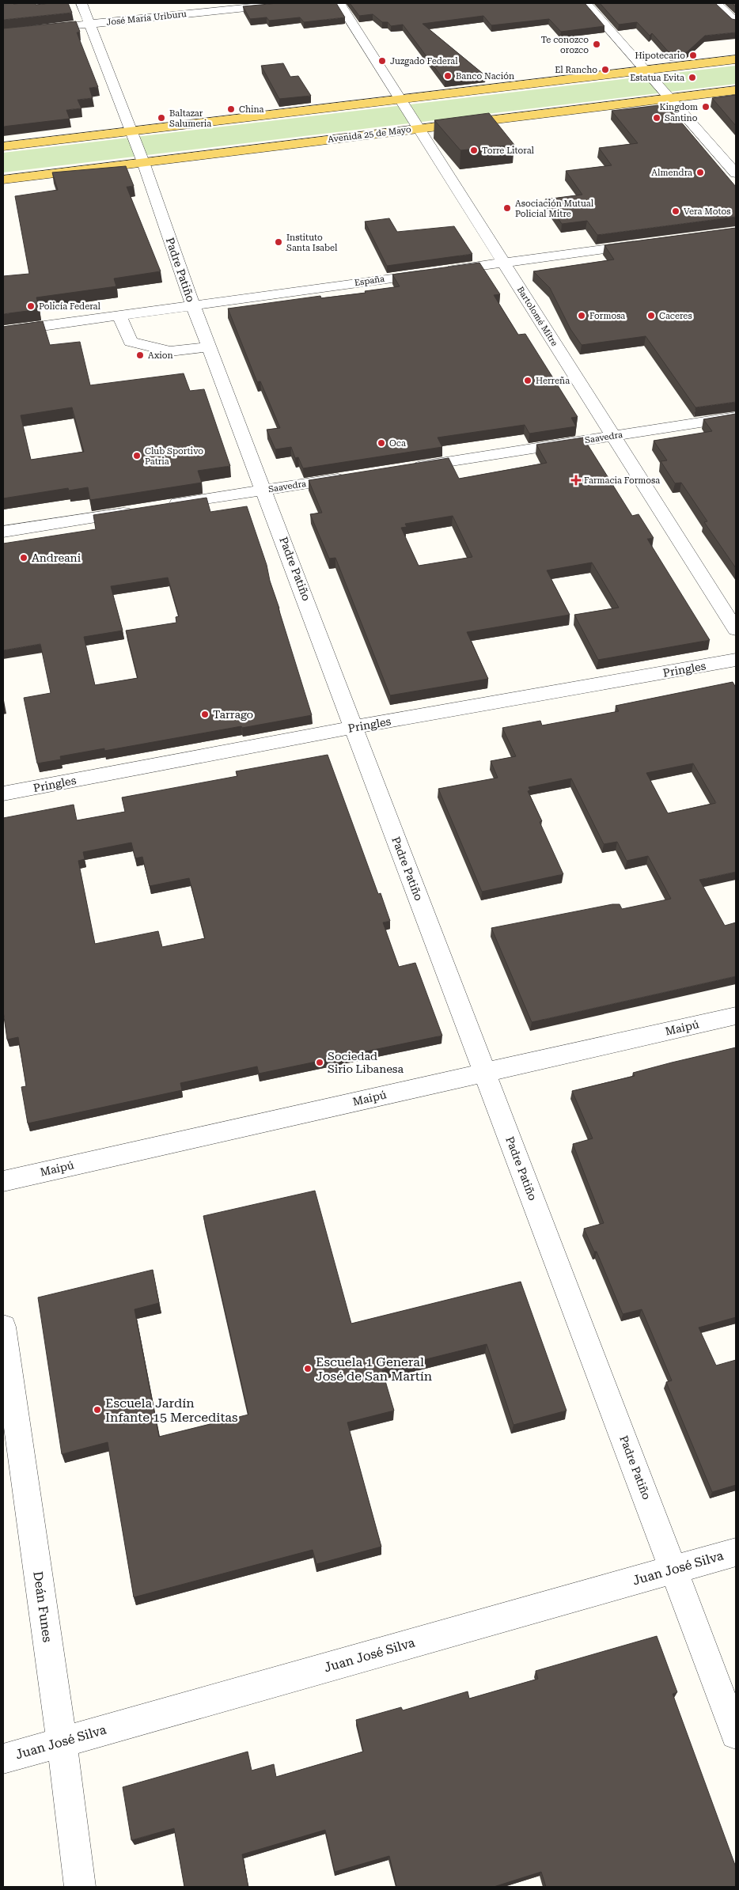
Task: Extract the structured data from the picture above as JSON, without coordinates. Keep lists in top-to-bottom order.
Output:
{
  "streets": {
    "main road": ["Avenida 25 de Mayo"],
    "street": [
      "José María Uriburu",
      "Padre Patiño",
      "España",
      "Bartolomé Mitre",
      "Saavedra",
      "Pringles",
      "Maipú",
      "Juan José Silva",
      "Deán Funes"
    ]
  },
  "crossings": [
    ["José María Uriburu", "Padre Patiño"],
    ["Avenida 25 de Mayo", "Padre Patiño"],
    ["Avenida 25 de Mayo", "Bartolomé Mitre"],
    ["Padre Patiño", "España"],
    ["Padre Patiño", "Saavedra"],
    ["Padre Patiño", "Pringles"],
    ["Padre Patiño", "Maipú"],
    ["Padre Patiño", "Juan José Silva"],
    ["España", "Bartolomé Mitre"],
    ["Bartolomé Mitre", "Saavedra"],
    ["Juan José Silva", "Deán Funes"]
  ],
  "places": {
    "other": [
      "Te conozco orozco",
      "Hipotecario",
      "Juzgado Federal",
      "El Rancho",
      "Banco Nación",
      "Estatua Evita",
      "Kingdom",
      "China",
      "Baltazar Salumeria",
      "Santino",
      "Torre Litoral",
      "Almendra",
      "Asociación Mutual Policial Mitre",
      "Vera Motos",
      "Instituto Santa Isabel",
      "Policía Federal",
      "Formosa",
      "Caceres",
      "Axion",
      "Herreña",
      "Oca",
      "Club Sportivo Patria",
      "Andreani",
      "Tarrago",
      "Sociedad Sirio Libanesa",
      "Escuela 1 General José de San Martín",
      "Escuela Jardín Infante 15 Merceditas"
    ],
    "health": ["Farmacia Formosa"]
  }
}
